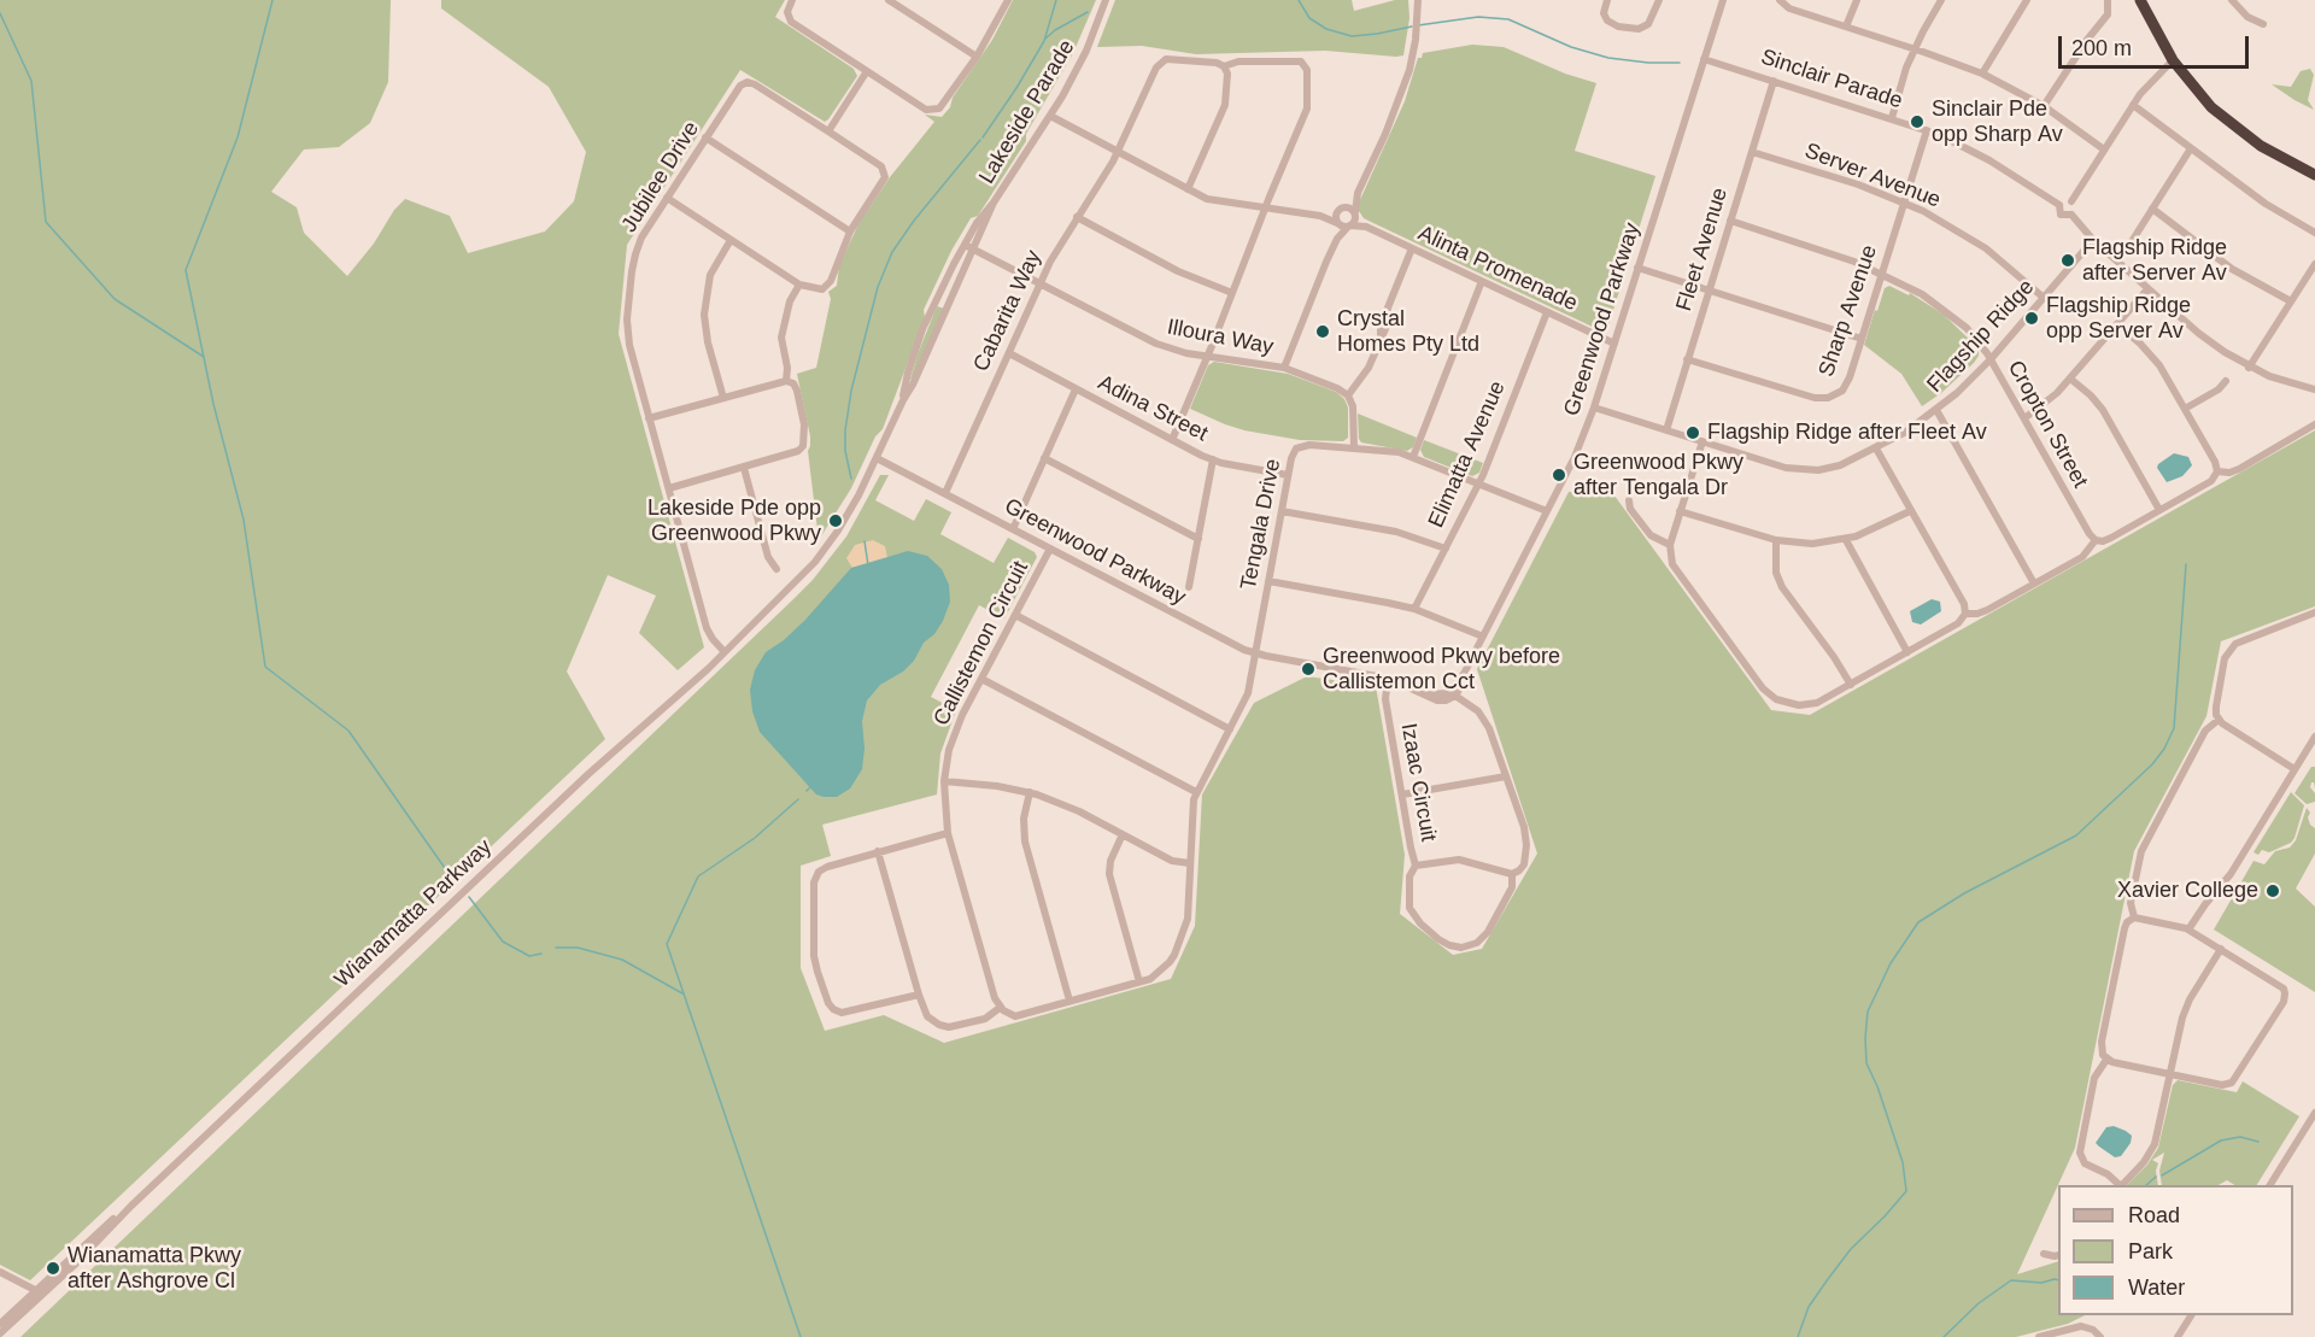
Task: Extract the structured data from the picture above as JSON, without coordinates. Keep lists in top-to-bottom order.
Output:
{
  "streets": {
    "street": [
      "Sinclair Parade",
      "Lakeside Parade",
      "Server Avenue",
      "Jubilee Drive",
      "Fleet Avenue",
      "Alinta Promenade",
      "Cabarita Way",
      "Sharp Avenue",
      "Greenwood Parkway",
      "Flagship Ridge",
      "Illoura Way",
      "Adina Street",
      "Cropton Street",
      "Elimatta Avenue",
      "Tengala Drive",
      "Callistemon Circuit",
      "Izaac Circuit",
      "Wianamatta Parkway"
    ]
  },
  "crossings": [
    ["Sinclair Parade", "Fleet Avenue"],
    ["Sinclair Parade", "Sharp Avenue"],
    ["Sinclair Parade", "Greenwood Parkway"],
    ["Lakeside Parade", "Jubilee Drive"],
    ["Lakeside Parade", "Alinta Promenade"],
    ["Lakeside Parade", "Greenwood Parkway"],
    ["Lakeside Parade", "Illoura Way"],
    ["Lakeside Parade", "Wianamatta Parkway"],
    ["Server Avenue", "Fleet Avenue"],
    ["Server Avenue", "Sharp Avenue"],
    ["Server Avenue", "Flagship Ridge"],
    ["Jubilee Drive", "Wianamatta Parkway"],
    ["Fleet Avenue", "Sharp Avenue"],
    ["Fleet Avenue", "Flagship Ridge"],
    ["Fleet Avenue", "Cropton Street"],
    ["Alinta Promenade", "Cabarita Way"],
    ["Alinta Promenade", "Greenwood Parkway"],
    ["Alinta Promenade", "Elimatta Avenue"],
    ["Cabarita Way", "Greenwood Parkway"],
    ["Cabarita Way", "Illoura Way"],
    ["Cabarita Way", "Adina Street"],
    ["Sharp Avenue", "Cropton Street"],
    ["Greenwood Parkway", "Flagship Ridge"],
    ["Greenwood Parkway", "Tengala Drive"],
    ["Greenwood Parkway", "Callistemon Circuit"],
    ["Greenwood Parkway", "Izaac Circuit"],
    ["Flagship Ridge", "Cropton Street"],
    ["Adina Street", "Tengala Drive"],
    ["Elimatta Avenue", "Tengala Drive"]
  ],
  "places": [
    "Sinclair Pde opp Sharp Av",
    "Flagship Ridge after Server Av",
    "Flagship Ridge opp Server Av",
    "Crystal Homes Pty Ltd",
    "Flagship Ridge after Fleet Av",
    "Greenwood Pkwy after Tengala Dr",
    "Lakeside Pde opp Greenwood Pkwy",
    "Greenwood Pkwy before Callistemon Cct",
    "Xavier College",
    "Wianamatta Pkwy after Ashgrove Cl"
  ],
  "legend": ["Road", "Park", "Water"],
  "scale_bar": "200 m"
}
